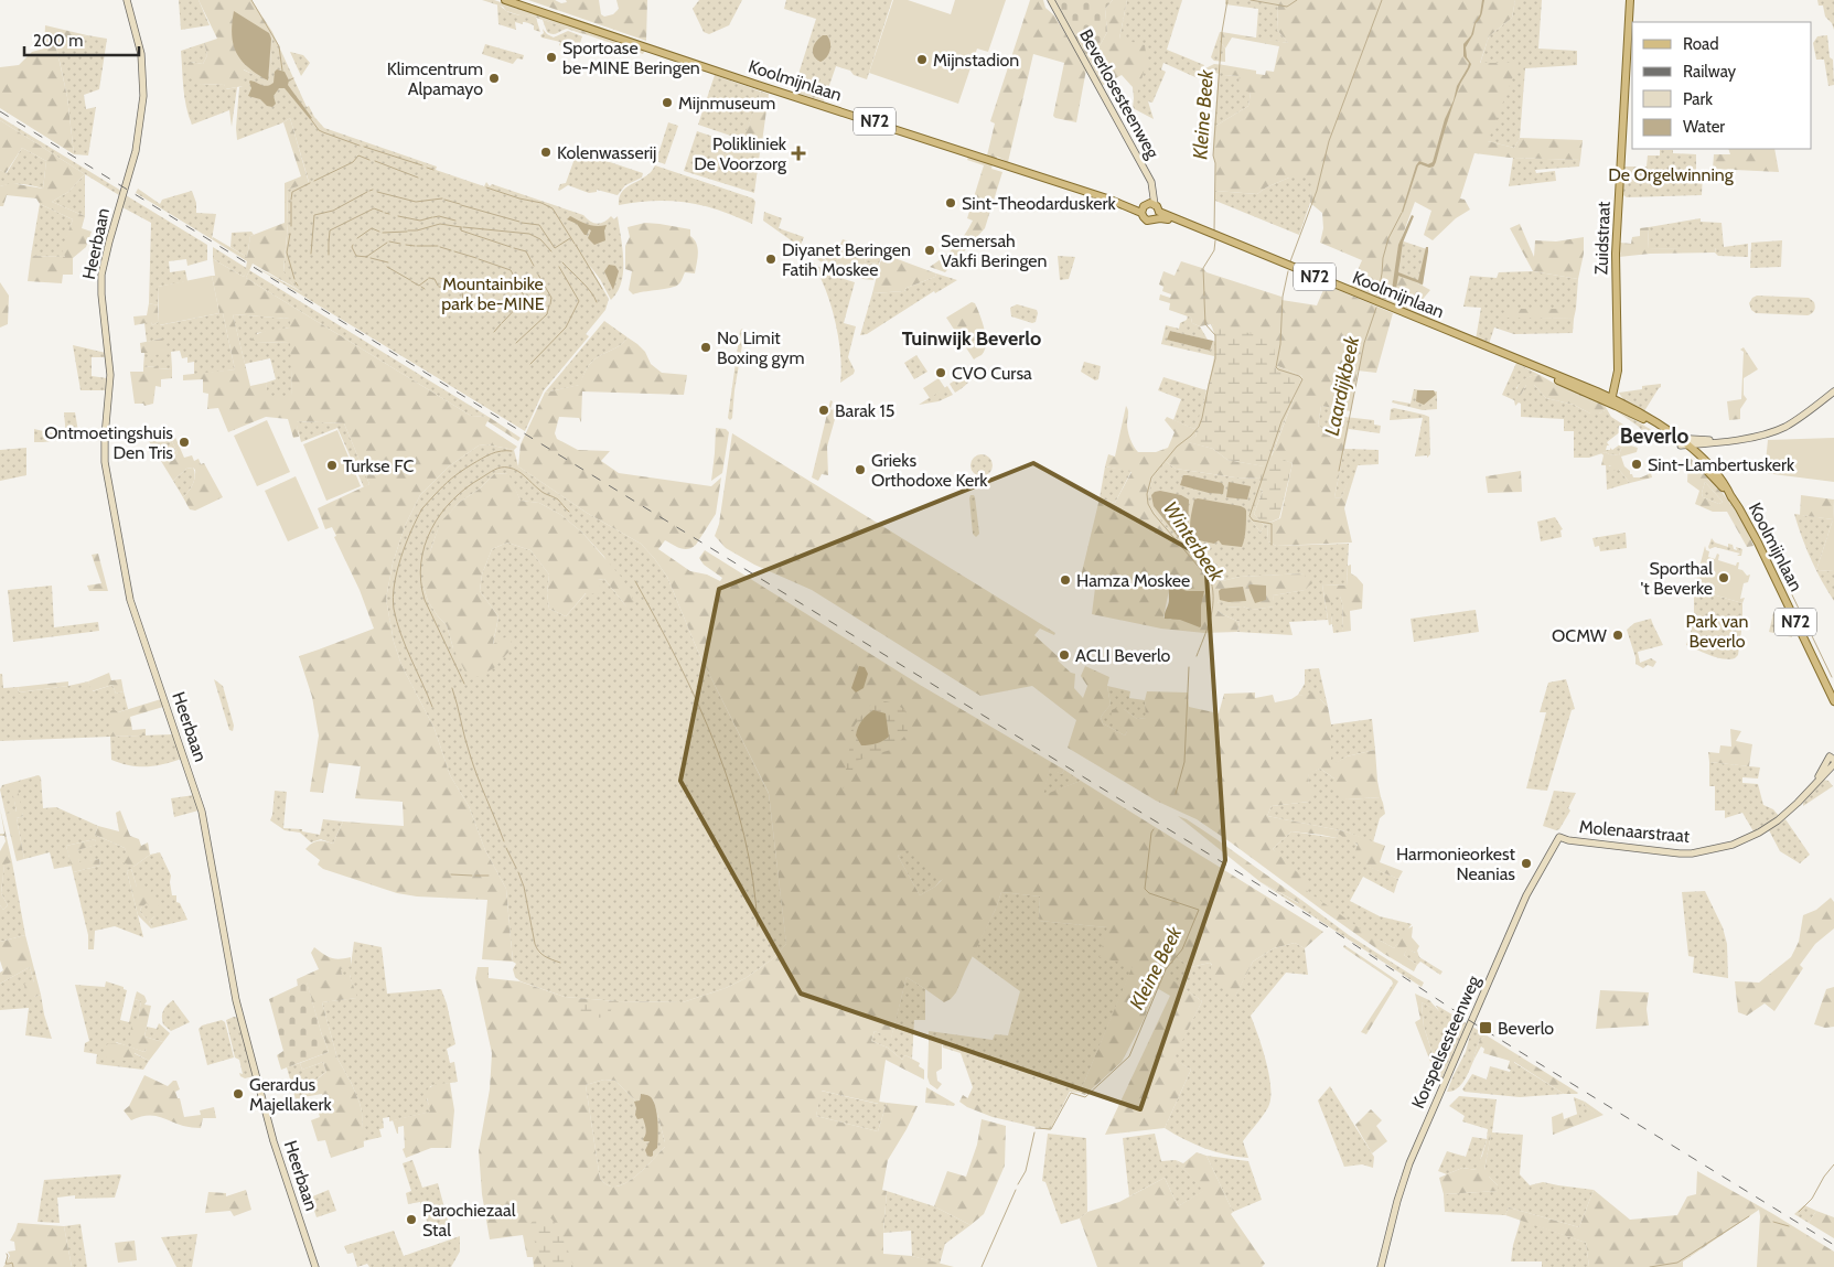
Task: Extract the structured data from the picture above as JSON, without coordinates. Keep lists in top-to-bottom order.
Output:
{
  "streets": {
    "main road": ["Koolmijnlaan", "N72", "Zuidstraat"],
    "street": [
      "Beverlosesteenweg",
      "Heerbaan",
      "Molenaarstraat",
      "Korspelsesteenweg"
    ]
  },
  "crossings": [
    ["Koolmijnlaan", "Beverlosesteenweg"],
    ["Koolmijnlaan", "Zuidstraat"],
    ["Molenaarstraat", "Korspelsesteenweg"]
  ],
  "districts": ["Tuinwijk Beverlo", "Beverlo"],
  "water": ["Kleine Beek", "Laardijkbeek", "Winterbeek"],
  "parks": ["De Orgelwinning", "Mountainbike park be-MINE", "Park van Beverlo"],
  "places": {
    "other": [
      "Sportoase be-MINE Beringen",
      "Mijnstadion",
      "Klimcentrum Alpamayo",
      "Mijnmuseum",
      "Kolenwasserij",
      "Sint-Theodarduskerk",
      "Semersah Vakfi Beringen",
      "Diyanet Beringen Fatih Moskee",
      "No Limit Boxing gym",
      "CVO Cursa",
      "Barak 15",
      "Ontmoetingshuis Den Tris",
      "Sint-Lambertuskerk",
      "Turkse FC",
      "Grieks Orthodoxe Kerk",
      "Sporthal 't Beverke",
      "Hamza Moskee",
      "OCMW",
      "ACLI Beverlo",
      "Harmonieorkest Neanias",
      "Gerardus Majellakerk",
      "Parochiezaal Stal"
    ],
    "health": ["Polikliniek De Voorzorg"],
    "transit": ["Beverlo"]
  },
  "legend": [
    "Road",
    "Railway",
    "Park",
    "Water"
  ],
  "scale_bar": "200 m"
}
